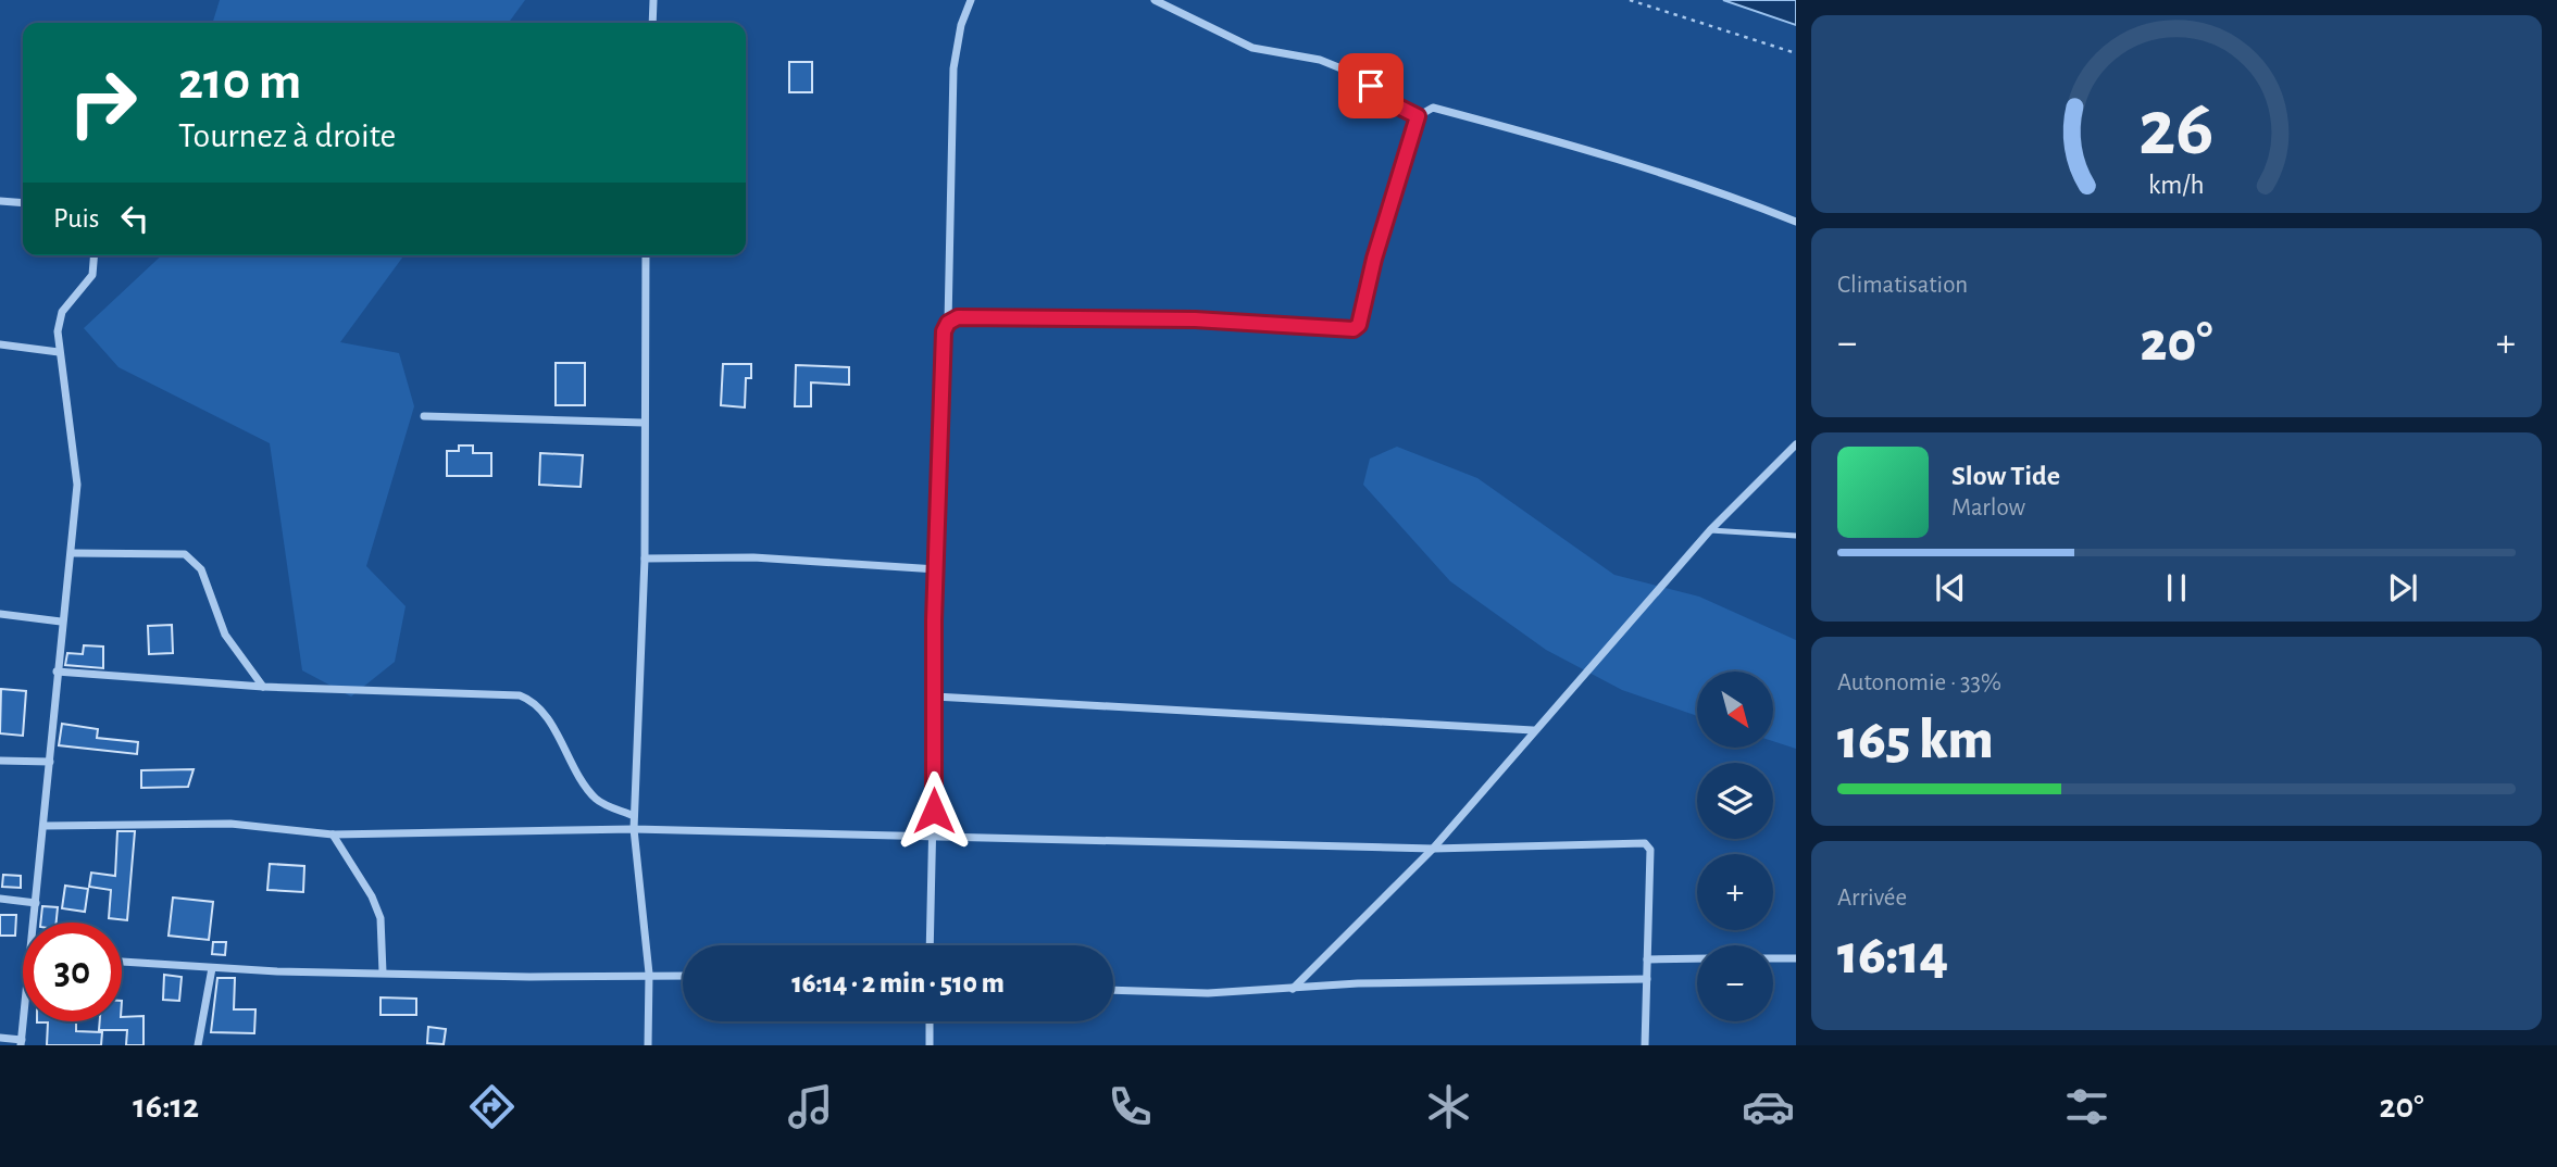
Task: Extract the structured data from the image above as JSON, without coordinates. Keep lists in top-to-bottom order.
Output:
{
  "north": "bottom right",
  "page": {
    "turn": ["210 m", "Tournez à droite"],
    "then": "Puis",
    "tile": [
      "Climatisation",
      ["Autonomie · 33%", "165 km"],
      ["Arrivée", "16:14"]
    ],
    "heat": ["−", "20°", "+"],
    "song": ["Slow Tide", "Marlow"],
    "map_buttons": ["+", "−"],
    "limit": "30",
    "trip": "16:14 · 2 min · 510 m",
    "tabs": ["16:12", "20°"],
    "gauge": ["26", "km/h"]
  }
}
